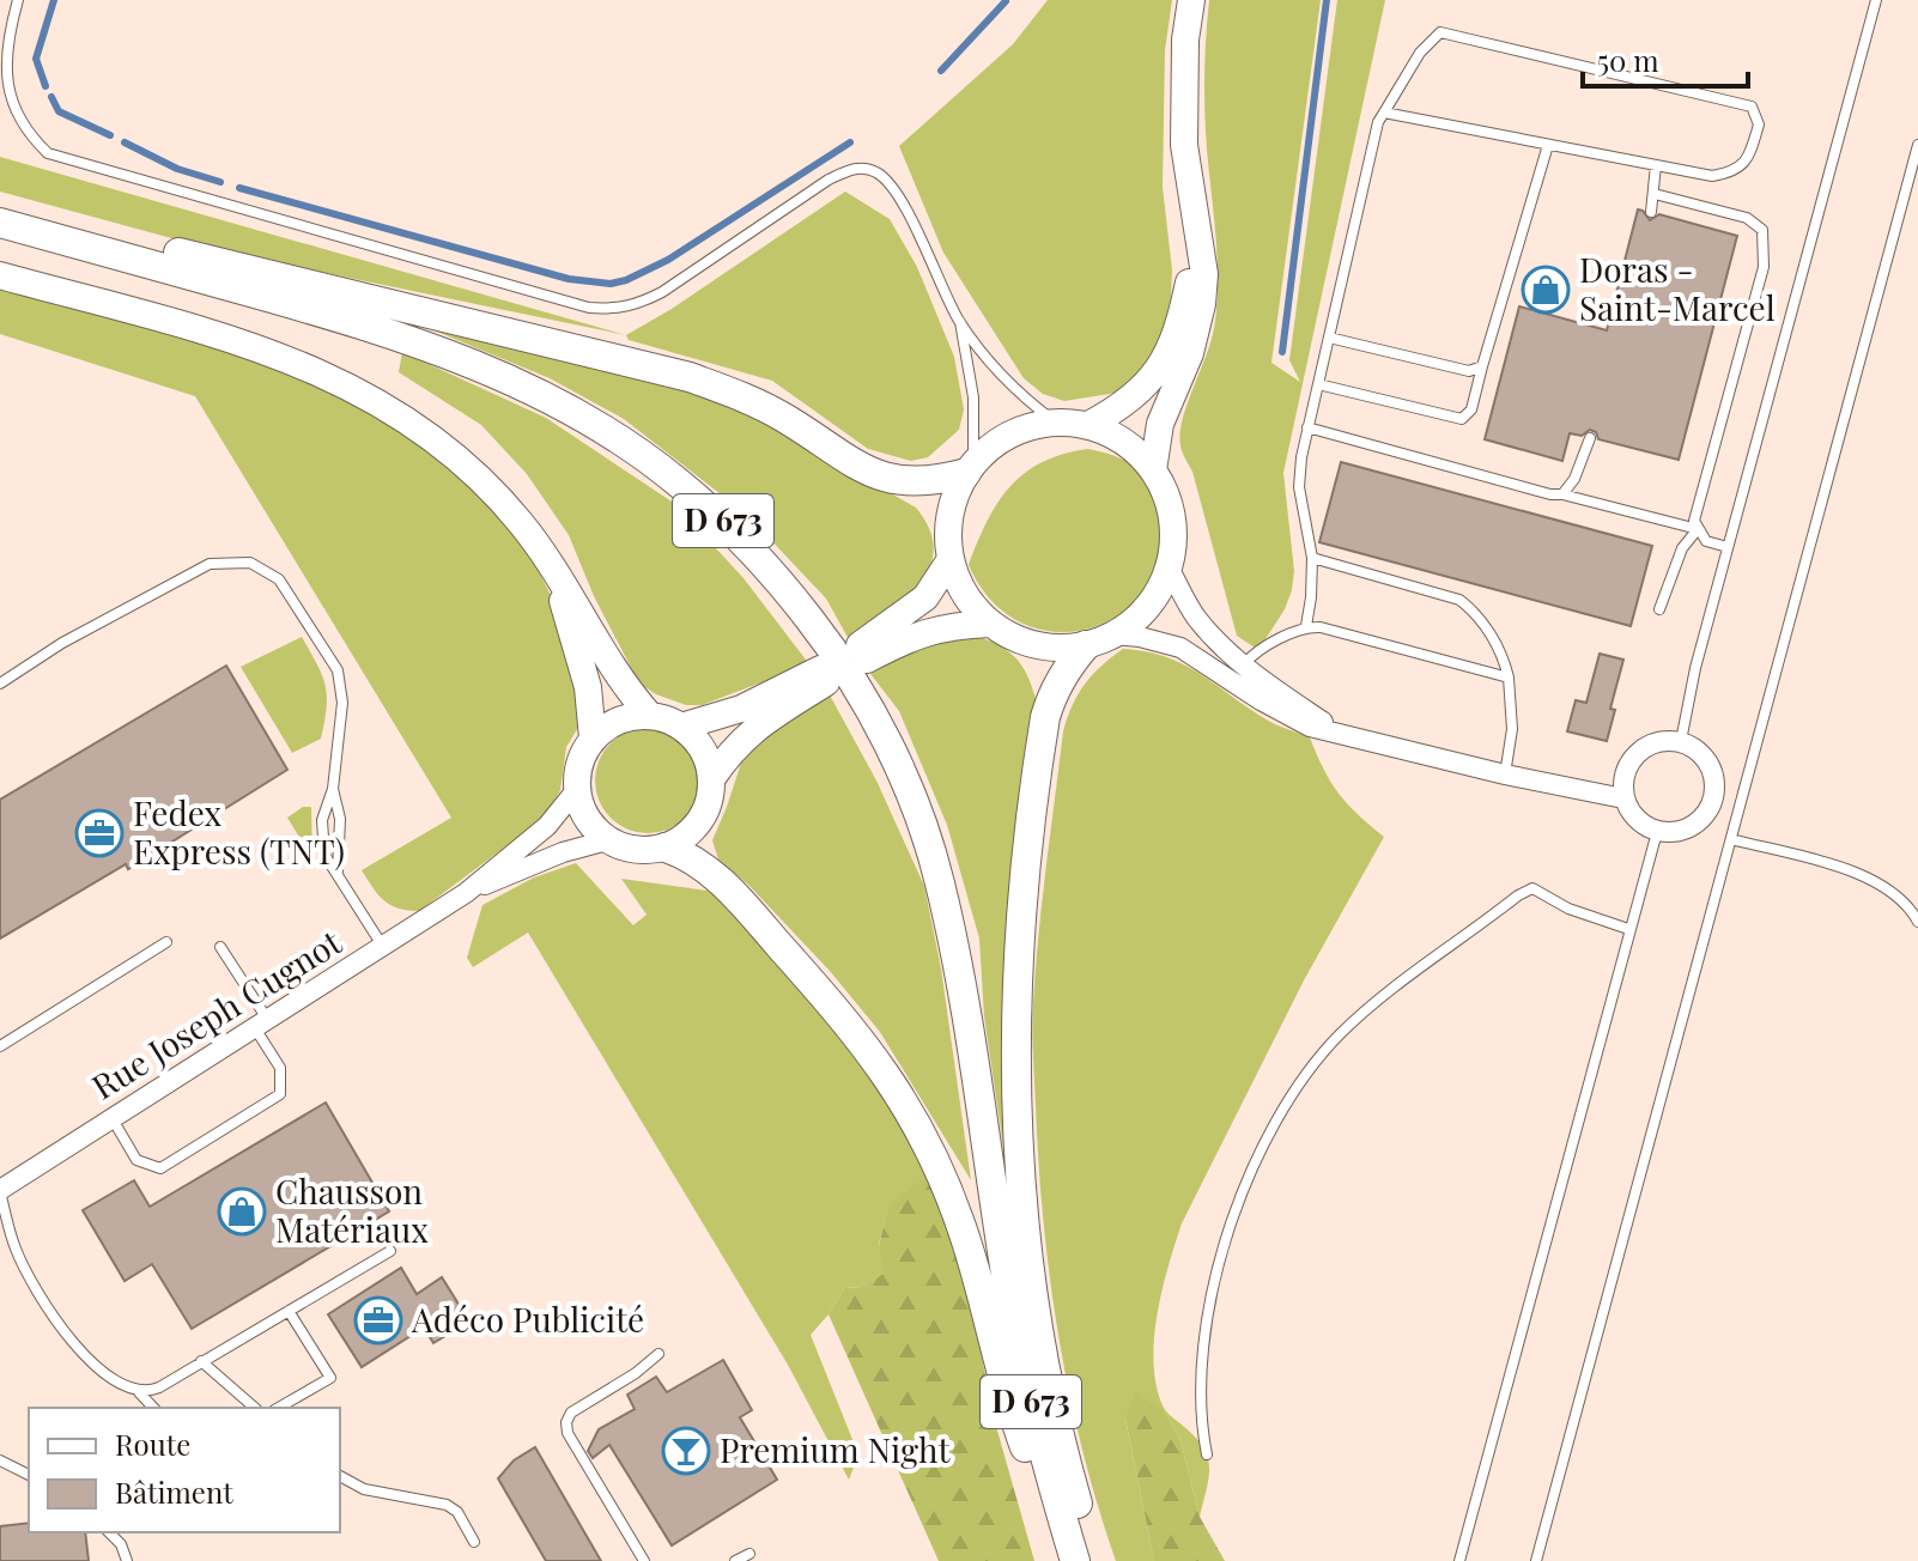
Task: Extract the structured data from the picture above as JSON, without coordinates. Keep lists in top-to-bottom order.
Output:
{
  "streets": {
    "main road": ["D 673"],
    "street": ["Rue Joseph Cugnot"]
  },
  "places": {
    "shop": ["Doras - Saint-Marcel", "Chausson Matériaux"],
    "office": ["Fedex Express (TNT)", "Adéco Publicité"],
    "bar": ["Premium Night"]
  },
  "legend": ["Route", "Bâtiment"],
  "scale_bar": "50 m"
}
